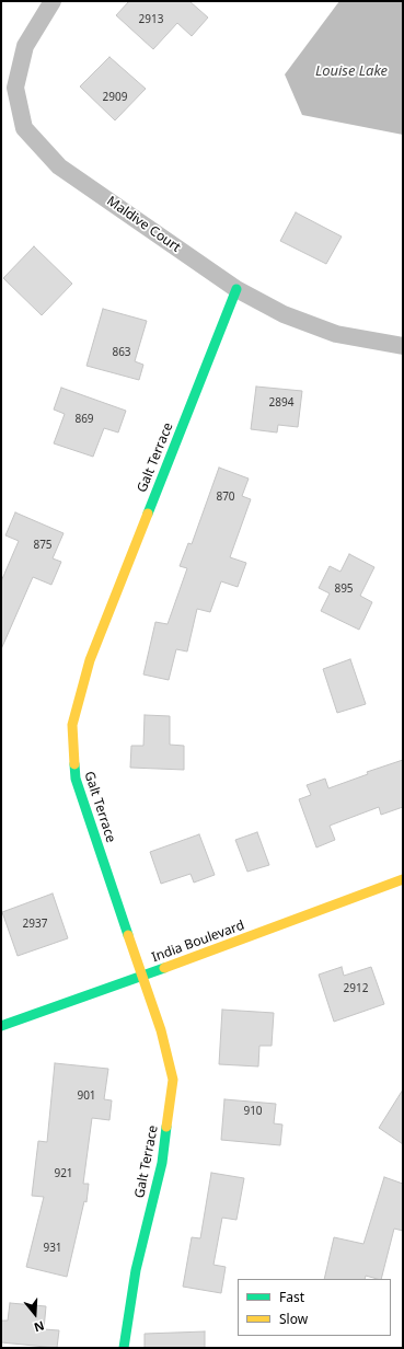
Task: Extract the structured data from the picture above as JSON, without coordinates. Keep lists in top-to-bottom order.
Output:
{
  "streets": {
    "street": ["Maldive Court", "Galt Terrace", "India Boulevard"]
  },
  "crossings": [
    ["Maldive Court", "Galt Terrace"],
    ["Galt Terrace", "India Boulevard"]
  ],
  "water": ["Louise Lake"],
  "house_numbers": [
    "2913",
    "2909",
    "863",
    "2894",
    "869",
    "870",
    "875",
    "895",
    "2937",
    "2912",
    "901",
    "910",
    "921",
    "931"
  ],
  "legend": ["Fast", "Slow"],
  "north": "bottom"
}
